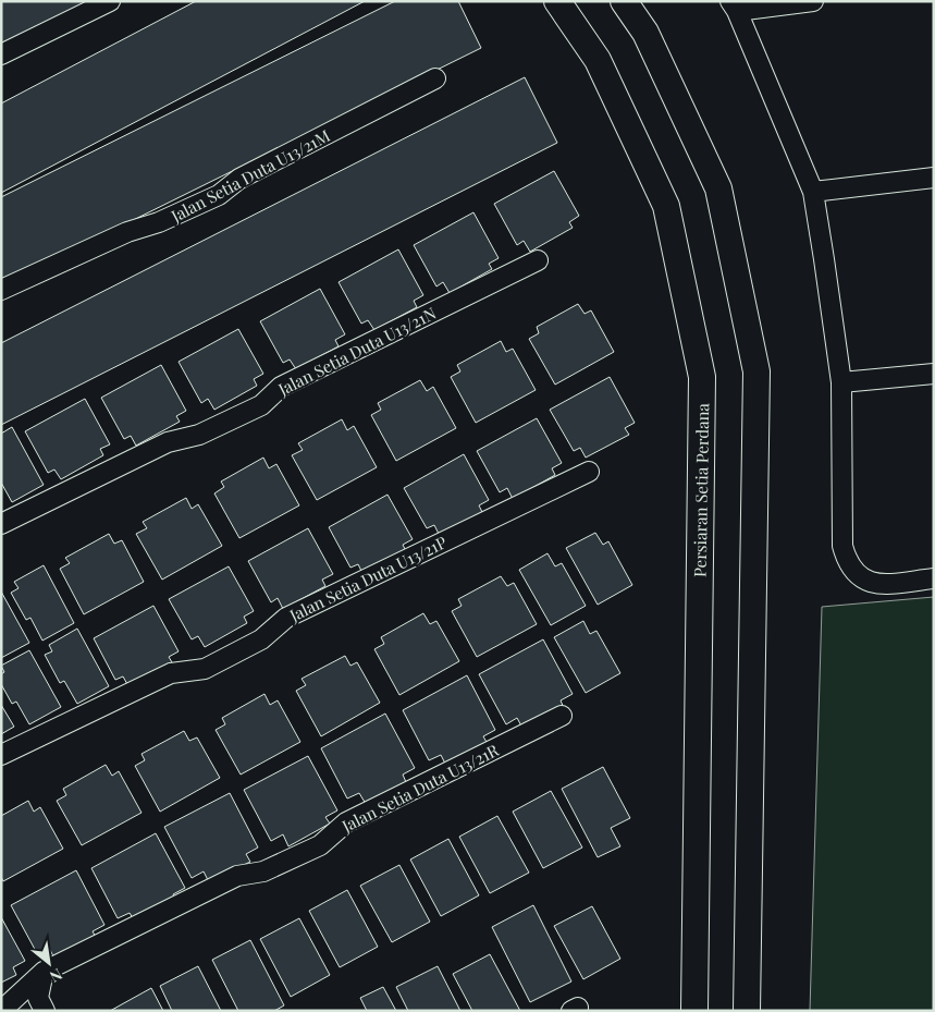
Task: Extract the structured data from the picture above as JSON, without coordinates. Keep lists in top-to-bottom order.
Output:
{
  "streets": {
    "main road": ["Persiaran Setia Perdana"],
    "street": [
      "Jalan Setia Duta U13/21M",
      "Jalan Setia Duta U13/21N",
      "Jalan Setia Duta U13/21P",
      "Jalan Setia Duta U13/21R"
    ]
  },
  "north": "bottom right"
}
